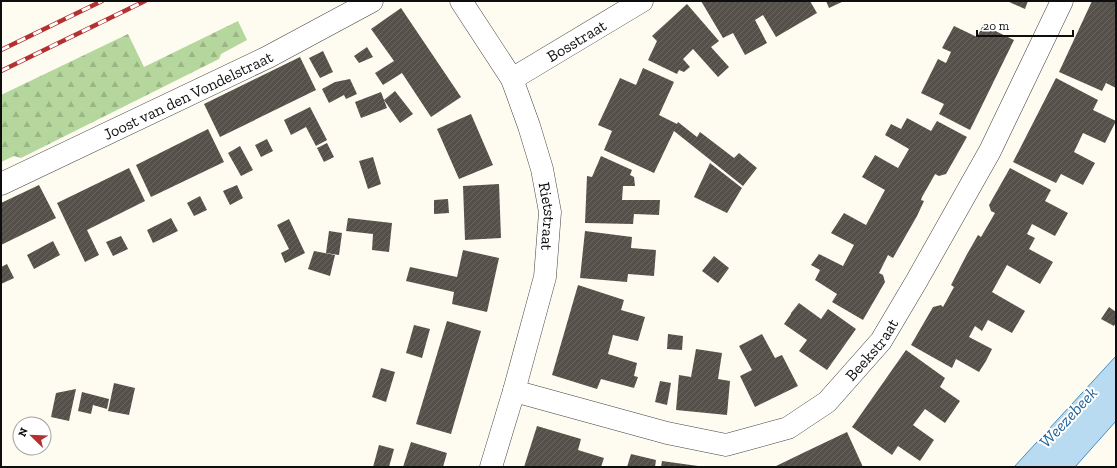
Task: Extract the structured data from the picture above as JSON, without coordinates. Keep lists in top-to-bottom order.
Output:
{
  "streets": {
    "street": [
      "Bosstraat",
      "Joost van den Vondelstraat",
      "Rietstraat",
      "Beekstraat"
    ]
  },
  "crossings": [
    ["Bosstraat", "Rietstraat"],
    ["Rietstraat", "Beekstraat"]
  ],
  "water": ["Weezebeek"],
  "scale_bar": "20 m",
  "north": "top left"
}
